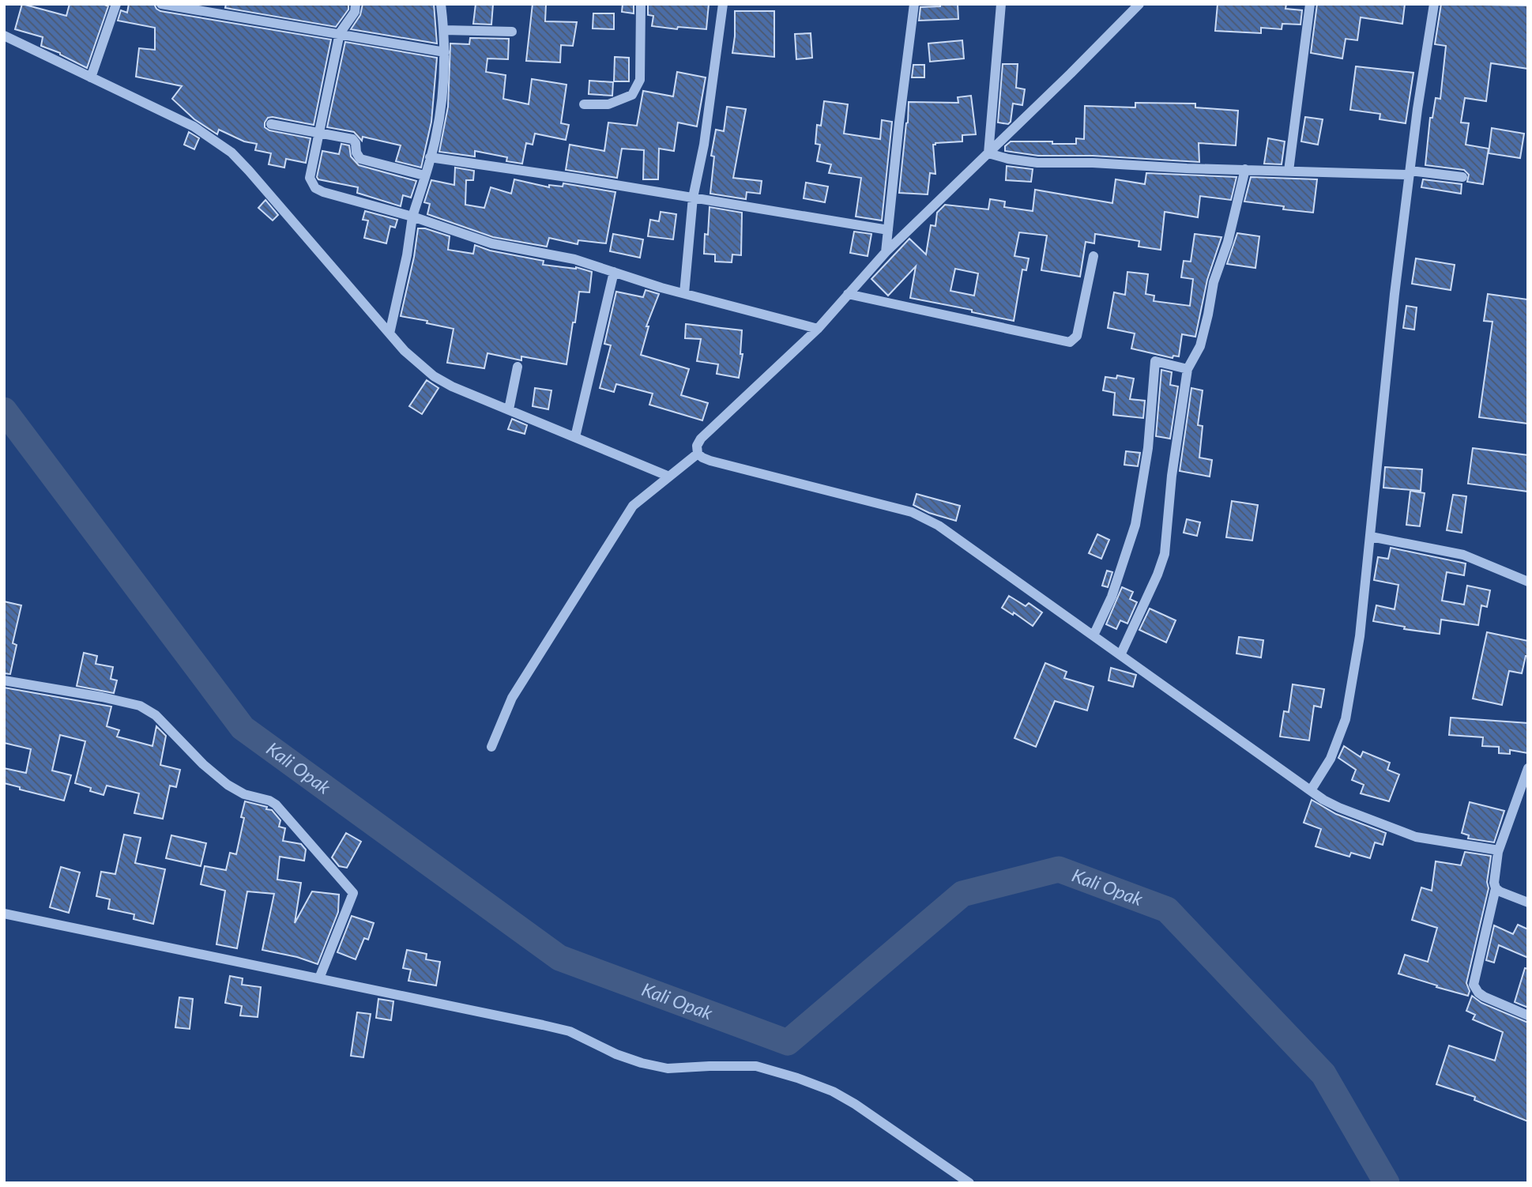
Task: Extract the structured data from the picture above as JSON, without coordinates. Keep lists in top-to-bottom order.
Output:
{
  "water": ["Kali Opak"]
}
